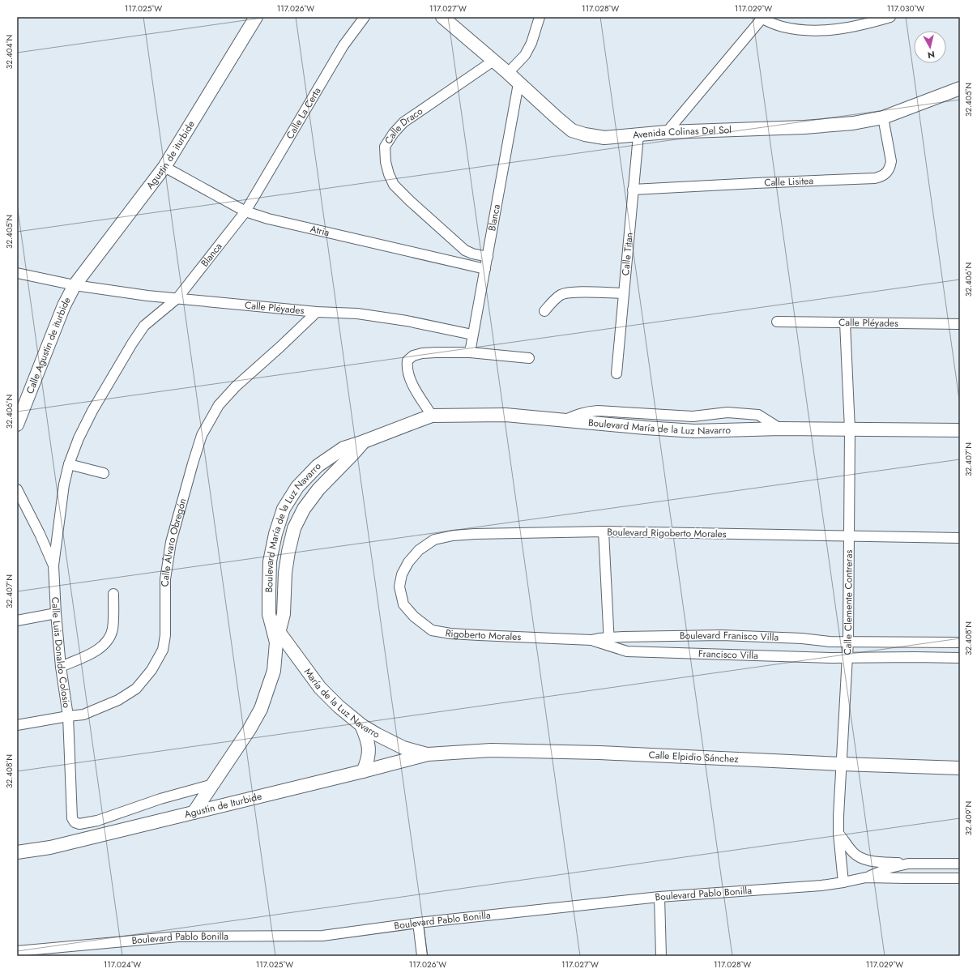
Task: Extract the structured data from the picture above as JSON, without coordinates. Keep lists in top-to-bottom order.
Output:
{
  "streets": {
    "street": [
      "Calle La Certa",
      "Calle Draco",
      "Avenida Colinas Del Sol",
      "Agustin de iturbide",
      "Calle Lisitea",
      "Blanca",
      "Atria",
      "Calle Titan",
      "Calle Pléyades",
      "Calle Agustin de iturbide",
      "Boulevard María de la Luz Navarro",
      "Boulevard Rigoberto Morales",
      "Calle Álvaro Obregón",
      "Calle Clemente Contreras",
      "Rigoberto Morales",
      "Boulevard Franisco Villa",
      "Calle Luis Donaldo Colosio",
      "Francisco Villa",
      "María de la Luz Navarro",
      "Calle Elpidio Sánchez",
      "Agustin de Iturbide",
      "Boulevard Pablo Bonilla"
    ]
  },
  "crossings": [
    ["Calle La Certa", "Blanca"],
    ["Calle La Certa", "Atria"],
    ["Calle Draco", "Avenida Colinas Del Sol"],
    ["Calle Draco", "Blanca"],
    ["Avenida Colinas Del Sol", "Calle Lisitea"],
    ["Avenida Colinas Del Sol", "Blanca"],
    ["Avenida Colinas Del Sol", "Calle Titan"],
    ["Agustin de iturbide", "Atria"],
    ["Agustin de iturbide", "Calle Pléyades"],
    ["Agustin de iturbide", "Calle Agustin de iturbide"],
    ["Calle Lisitea", "Calle Titan"],
    ["Blanca", "Atria"],
    ["Blanca", "Calle Pléyades"],
    ["Blanca", "Calle Luis Donaldo Colosio"],
    ["Calle Pléyades", "Calle Agustin de iturbide"],
    ["Calle Pléyades", "Calle Álvaro Obregón"],
    ["Calle Pléyades", "Calle Clemente Contreras"],
    ["Boulevard María de la Luz Navarro", "Calle Clemente Contreras"],
    ["Boulevard María de la Luz Navarro", "Calle Luis Donaldo Colosio"],
    ["Boulevard María de la Luz Navarro", "María de la Luz Navarro"],
    ["Boulevard María de la Luz Navarro", "Agustin de Iturbide"],
    ["Boulevard Rigoberto Morales", "Calle Clemente Contreras"],
    ["Boulevard Rigoberto Morales", "Rigoberto Morales"],
    ["Calle Álvaro Obregón", "Calle Luis Donaldo Colosio"],
    ["Calle Clemente Contreras", "Boulevard Franisco Villa"],
    ["Calle Clemente Contreras", "Francisco Villa"],
    ["Calle Clemente Contreras", "Calle Elpidio Sánchez"],
    ["Calle Clemente Contreras", "Boulevard Pablo Bonilla"],
    ["Rigoberto Morales", "Boulevard Franisco Villa"],
    ["Rigoberto Morales", "Francisco Villa"],
    ["Boulevard Franisco Villa", "Francisco Villa"],
    ["María de la Luz Navarro", "Calle Elpidio Sánchez"],
    ["María de la Luz Navarro", "Agustin de Iturbide"],
    ["Calle Elpidio Sánchez", "Agustin de Iturbide"]
  ],
  "north": "bottom",
  "coordinates": [
    "117.025°W",
    "117.026°W",
    "117.027°W",
    "117.028°W",
    "117.029°W",
    "117.030°W",
    "32.404°N",
    "32.405°N",
    "32.406°N",
    "32.407°N",
    "32.408°N",
    "32.409°N",
    "117.024°W"
  ]
}
